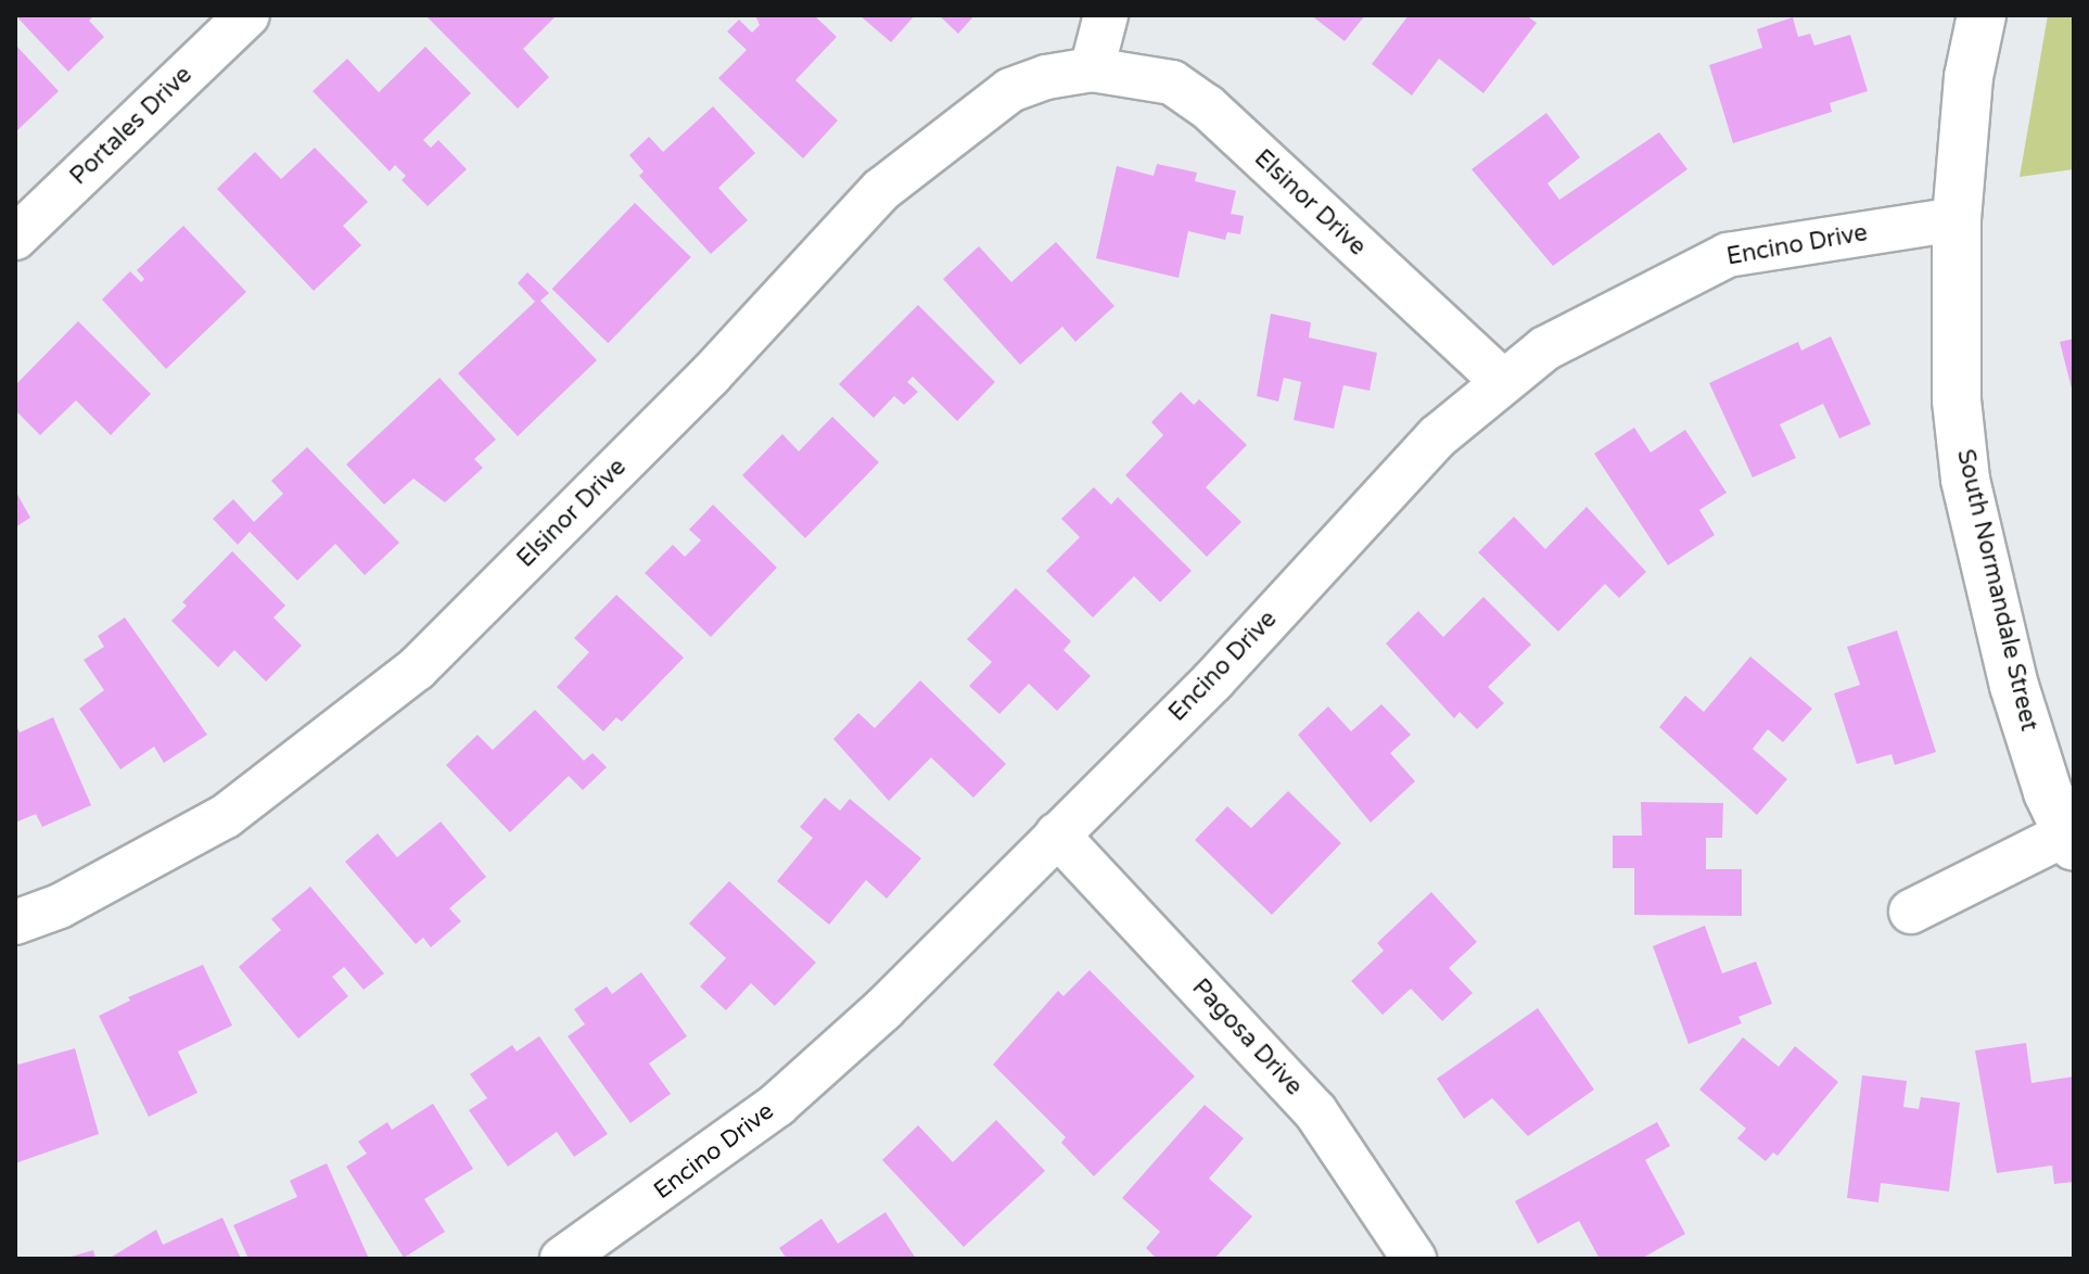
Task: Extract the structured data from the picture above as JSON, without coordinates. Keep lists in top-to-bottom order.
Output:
{
  "streets": {
    "street": [
      "Portales Drive",
      "Elsinor Drive",
      "Encino Drive",
      "South Normandale Street",
      "Pagosa Drive"
    ]
  },
  "crossings": [
    ["Elsinor Drive", "Encino Drive"],
    ["Encino Drive", "South Normandale Street"],
    ["Encino Drive", "Pagosa Drive"]
  ]
}
